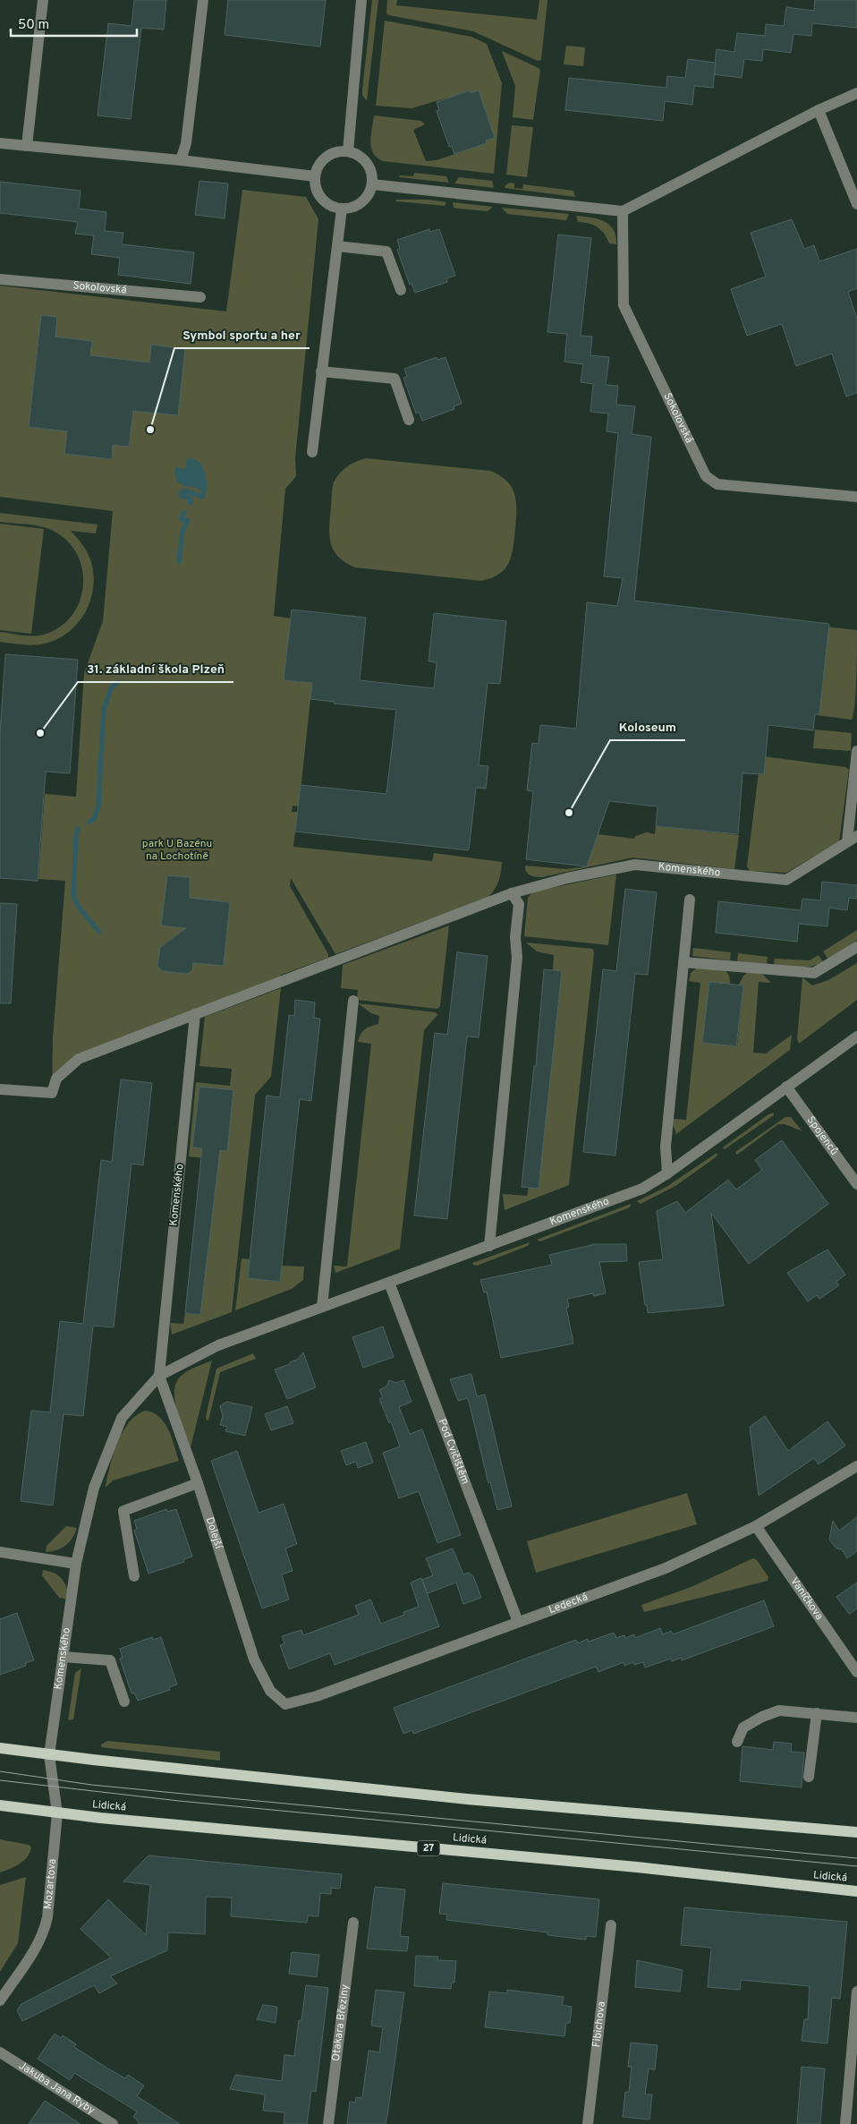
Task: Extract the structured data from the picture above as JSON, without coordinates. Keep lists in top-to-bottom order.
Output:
{
  "streets": {
    "main road": ["Lidická", "27"],
    "street": [
      "Sokolovská",
      "Komenského",
      "Spojenců",
      "Pod Cvičištěm",
      "Dolejší",
      "Vaníčkova",
      "Ledecká",
      "Mozartova",
      "Otakara Březiny",
      "Fibichova",
      "Jakuba Jana Ryby"
    ]
  },
  "crossings": [
    ["Komenského", "Spojenců"],
    ["Komenského", "Pod Cvičištěm"],
    ["Komenského", "Dolejší"],
    ["Komenského", "Mozartova"],
    ["Pod Cvičištěm", "Ledecká"],
    ["Dolejší", "Ledecká"],
    ["Vaníčkova", "Ledecká"],
    ["Lidická", "Mozartova"]
  ],
  "parks": ["park U Bazénu na Lochotíně"],
  "places": ["Symbol sportu a her", "31. základní škola Plzeň", "Koloseum"],
  "scale_bar": "50 m"
}
